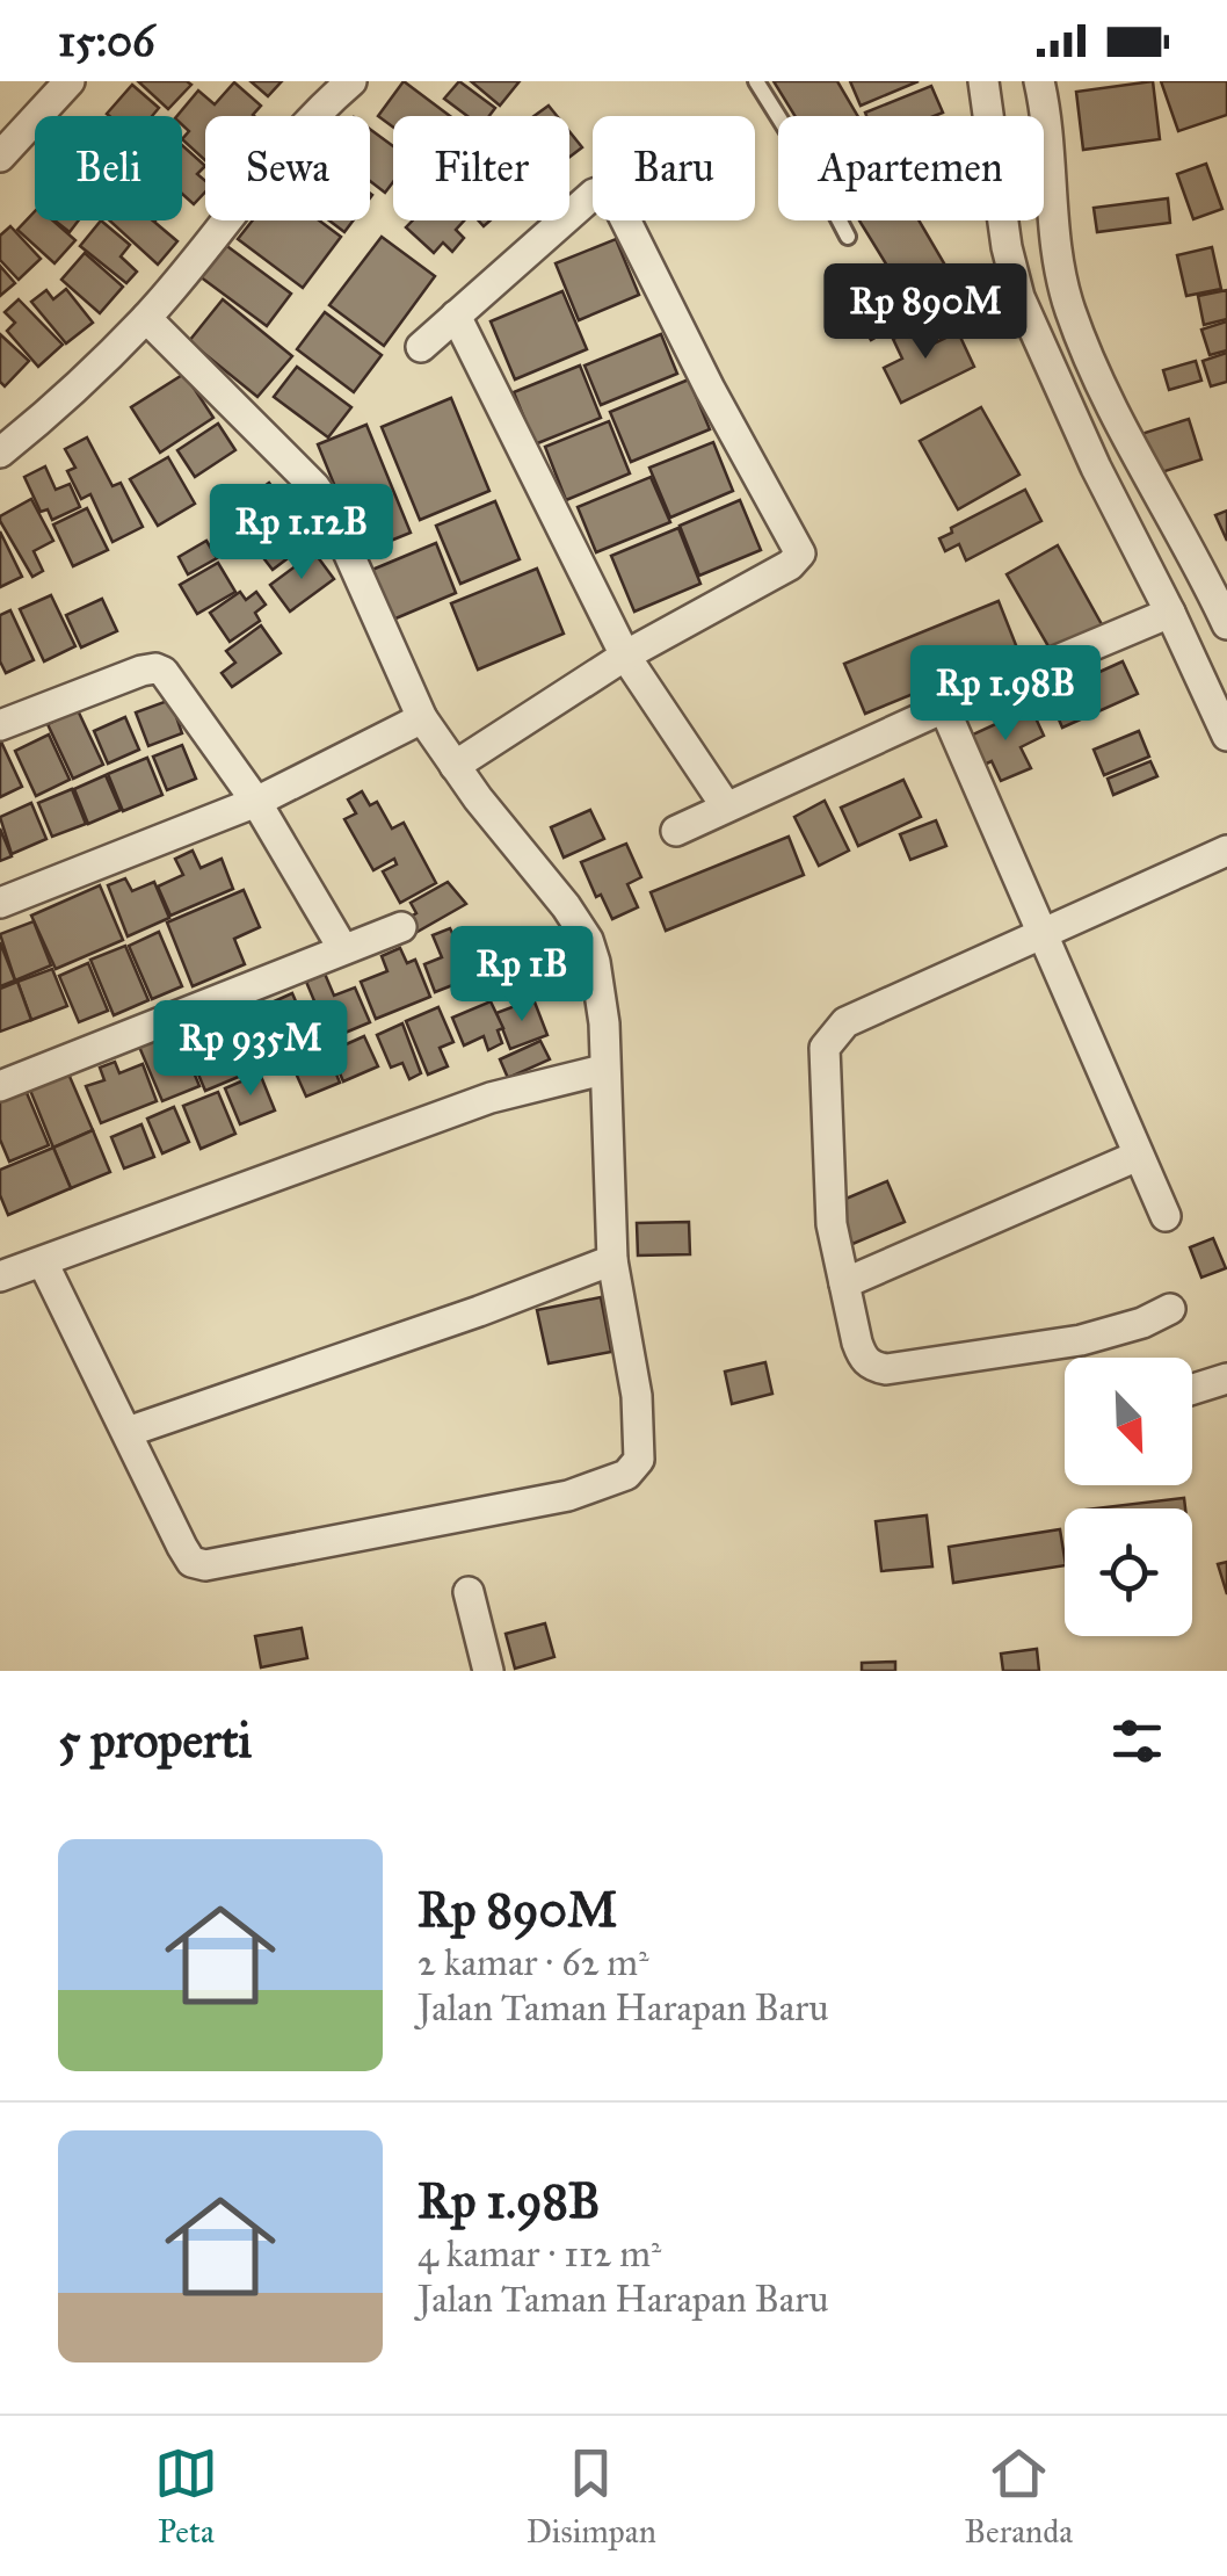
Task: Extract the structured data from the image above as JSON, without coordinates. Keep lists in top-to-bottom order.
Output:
{
  "north": "bottom right",
  "page": {
    "status": "15:06",
    "chip": [
      "Beli",
      "Sewa",
      "Filter",
      "Baru",
      "Apartemen"
    ],
    "price": [
      "Rp 890M",
      "Rp 1.12B",
      "Rp 1.98B",
      "Rp 1B",
      "Rp 935M"
    ],
    "heading": "5 properti",
    "list": [
      {
        "name": "Rp 890M",
        "note": "2 kamar · 62 m² · Jalan Taman Harapan Baru"
      },
      {
        "name": "Rp 1.98B",
        "note": "4 kamar · 112 m² · Jalan Taman Harapan Baru"
      }
    ],
    "tabs": ["Peta", "Disimpan", "Beranda"]
  }
}
